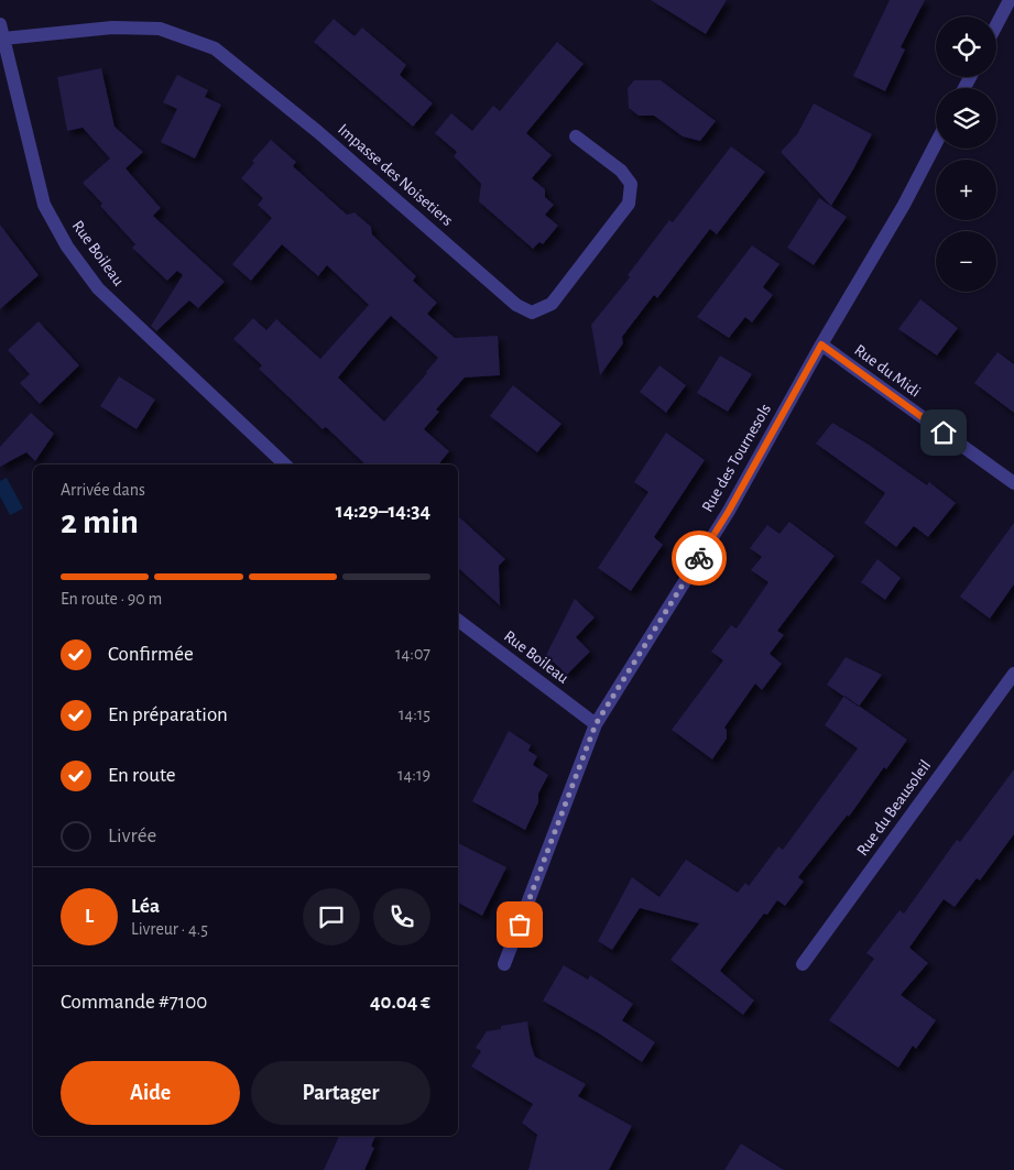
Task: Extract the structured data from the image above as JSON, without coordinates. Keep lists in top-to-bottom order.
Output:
{
  "streets": {
    "street": [
      "Impasse des Noisetiers",
      "Rue Boileau",
      "Rue du Midi",
      "Rue des Tournesols",
      "Rue du Beausoleil"
    ]
  },
  "crossings": [
    ["Impasse des Noisetiers", "Rue Boileau"],
    ["Rue Boileau", "Rue des Tournesols"],
    ["Rue du Midi", "Rue des Tournesols"]
  ],
  "page": {
    "map_buttons": ["+", "−"],
    "heading": ["2 min", "Arrivée dans", "14:29–14:34"],
    "panel": [
      "Léa",
      "Livreur · 4.5",
      "Commande #7100",
      "40.04 €"
    ],
    "bar": "En route · 90 m",
    "list": [
      ["Confirmée", "14:07"],
      ["En préparation", "14:15"],
      ["En route", "14:19"],
      "Livrée"
    ],
    "round": "L",
    "buttons": ["Aide", "Partager"]
  }
}
